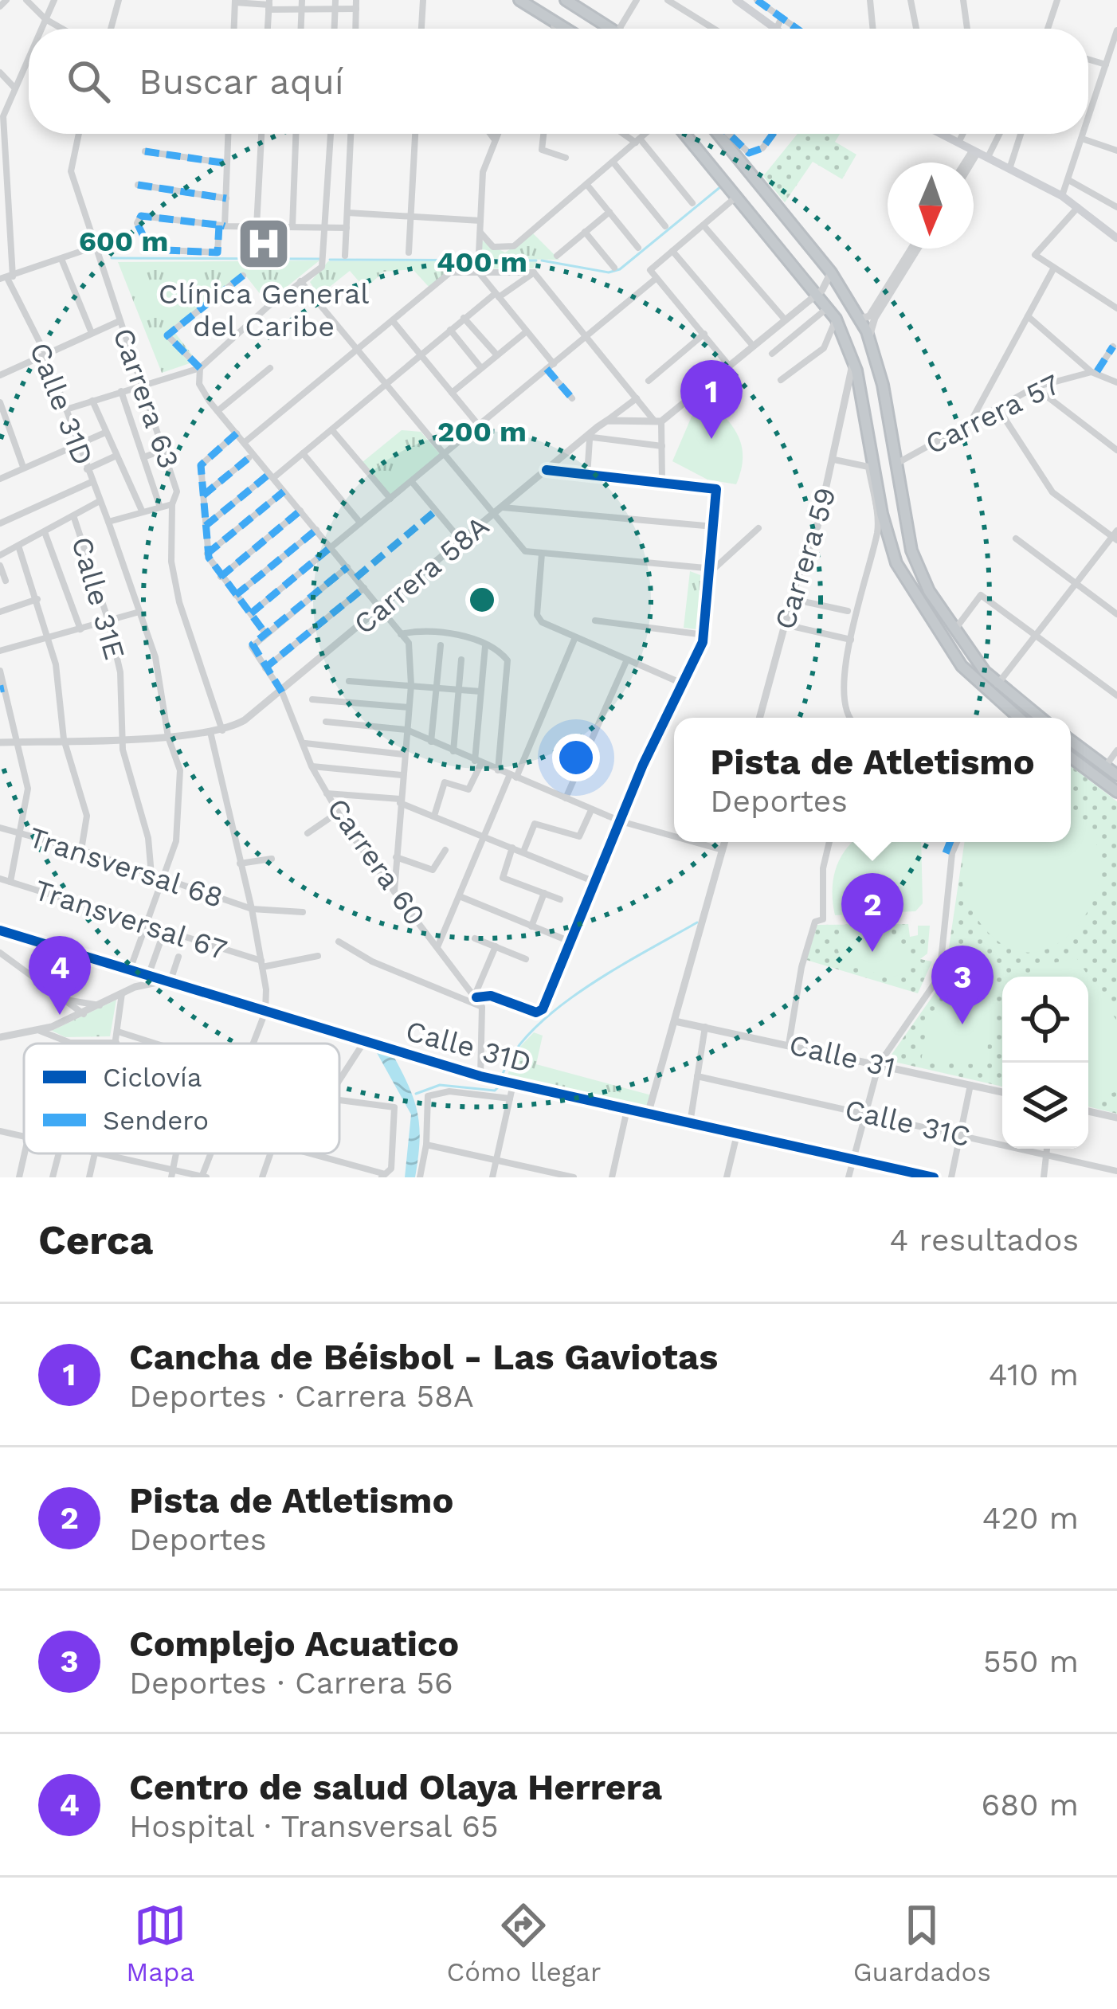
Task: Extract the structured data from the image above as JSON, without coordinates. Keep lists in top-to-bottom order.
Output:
{
  "streets": {
    "street": [
      "Carrera 63",
      "Calle 31D",
      "Carrera 57",
      "Carrera 59",
      "Carrera 58A",
      "Calle 31E",
      "Carrera 60",
      "Transversal 68",
      "Transversal 67",
      "Calle 31",
      "Calle 31C"
    ]
  },
  "crossings": [
    ["Carrera 63", "Carrera 58A"],
    ["Calle 31D", "Carrera 58A"],
    ["Calle 31D", "Carrera 60"],
    ["Calle 31D", "Transversal 68"],
    ["Calle 31D", "Transversal 67"],
    ["Carrera 58A", "Calle 31E"],
    ["Carrera 58A", "Carrera 60"],
    ["Calle 31E", "Transversal 68"]
  ],
  "places": {
    "hospital": ["Clínica General del Caribe"]
  },
  "legend": ["Ciclovía", "Sendero"],
  "north": "bottom",
  "page": {
    "search": "Buscar aquí",
    "pins": [
      "1",
      "2",
      "4",
      "3"
    ],
    "popup": ["Pista de Atletismo", "Deportes"],
    "heading": ["Cerca", "4 resultados"],
    "list": [
      {
        "mark": "1",
        "name": "Cancha de Béisbol - Las Gaviotas",
        "note": "Deportes · Carrera 58A",
        "value": "410 m"
      },
      {
        "mark": "2",
        "name": "Pista de Atletismo",
        "note": "Deportes",
        "value": "420 m"
      },
      {
        "mark": "3",
        "name": "Complejo Acuatico",
        "note": "Deportes · Carrera 56",
        "value": "550 m"
      },
      {
        "mark": "4",
        "name": "Centro de salud Olaya Herrera",
        "note": "Hospital · Transversal 65",
        "value": "680 m"
      }
    ],
    "nav": ["Mapa", "Cómo llegar", "Guardados"]
  },
  "rings": ["600 m", "400 m", "200 m"]
}
